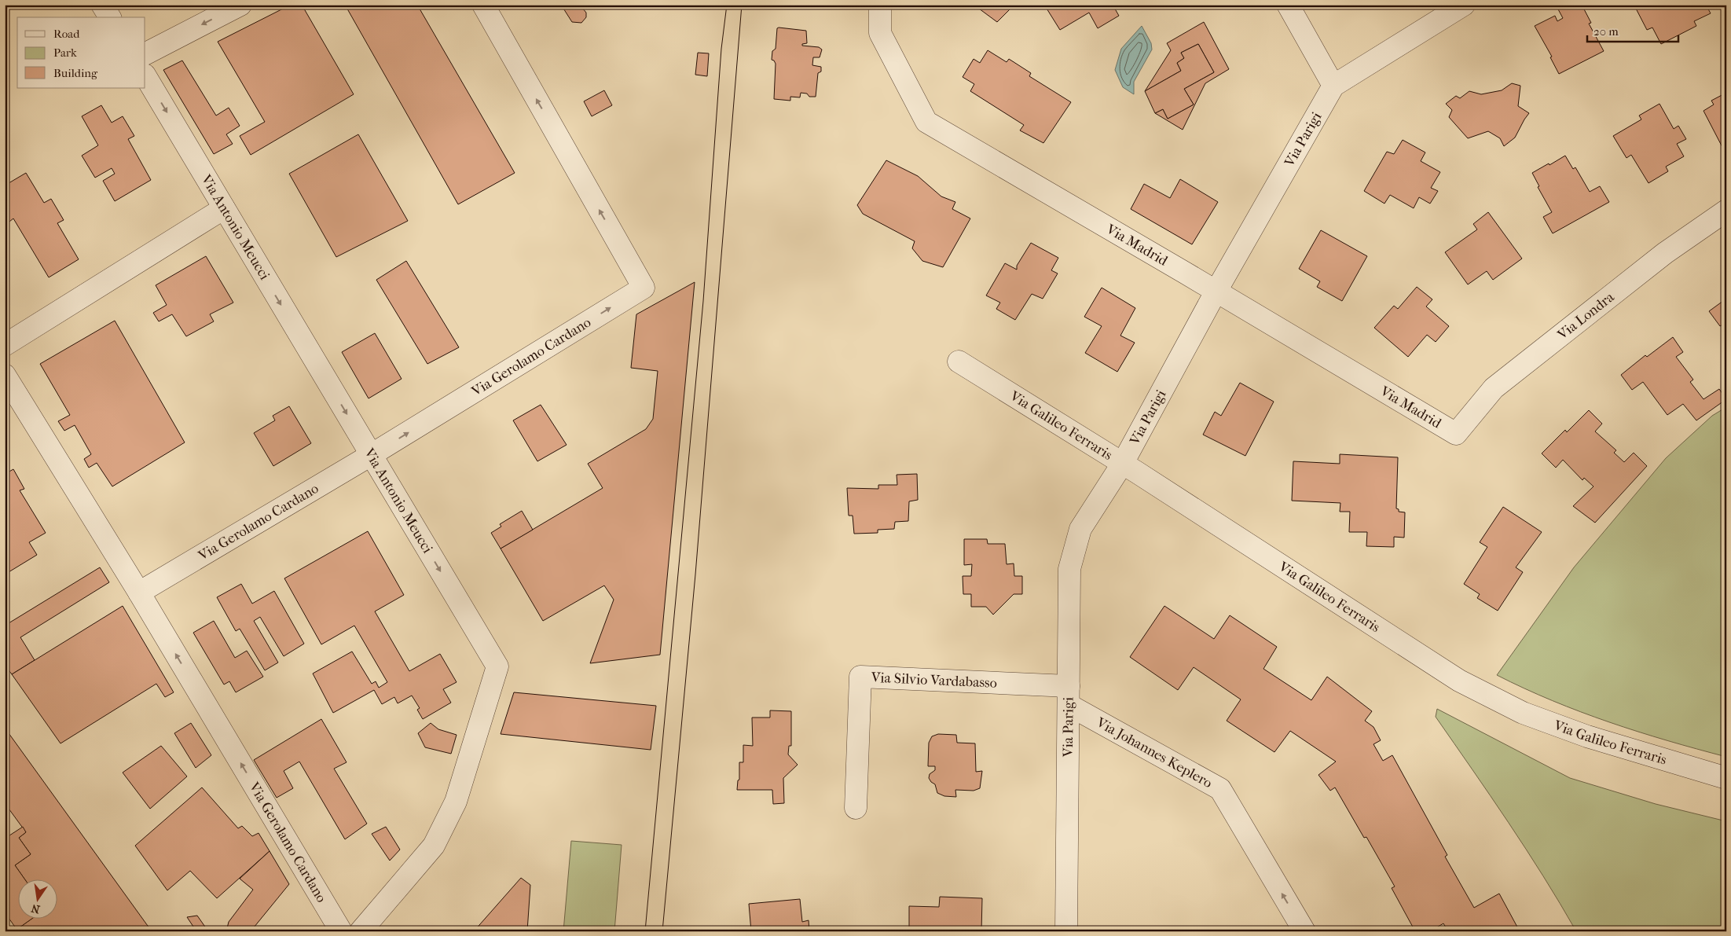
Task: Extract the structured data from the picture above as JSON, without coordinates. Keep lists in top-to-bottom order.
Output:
{
  "streets": {
    "street": [
      "Via Parigi",
      "Via Antonio Meucci",
      "Via Madrid",
      "Via Londra",
      "Via Gerolamo Cardano",
      "Via Galileo Ferraris",
      "Via Silvio Vardabasso",
      "Via Johannes Keplero"
    ]
  },
  "crossings": [
    ["Via Parigi", "Via Madrid"],
    ["Via Parigi", "Via Galileo Ferraris"],
    ["Via Parigi", "Via Silvio Vardabasso"],
    ["Via Parigi", "Via Johannes Keplero"],
    ["Via Antonio Meucci", "Via Gerolamo Cardano"],
    ["Via Madrid", "Via Londra"],
    ["Via Silvio Vardabasso", "Via Johannes Keplero"]
  ],
  "one_way": ["Via Antonio Meucci", "Via Johannes Keplero"],
  "legend": ["Road", "Park", "Building"],
  "scale_bar": "20 m",
  "north": "bottom"
}
